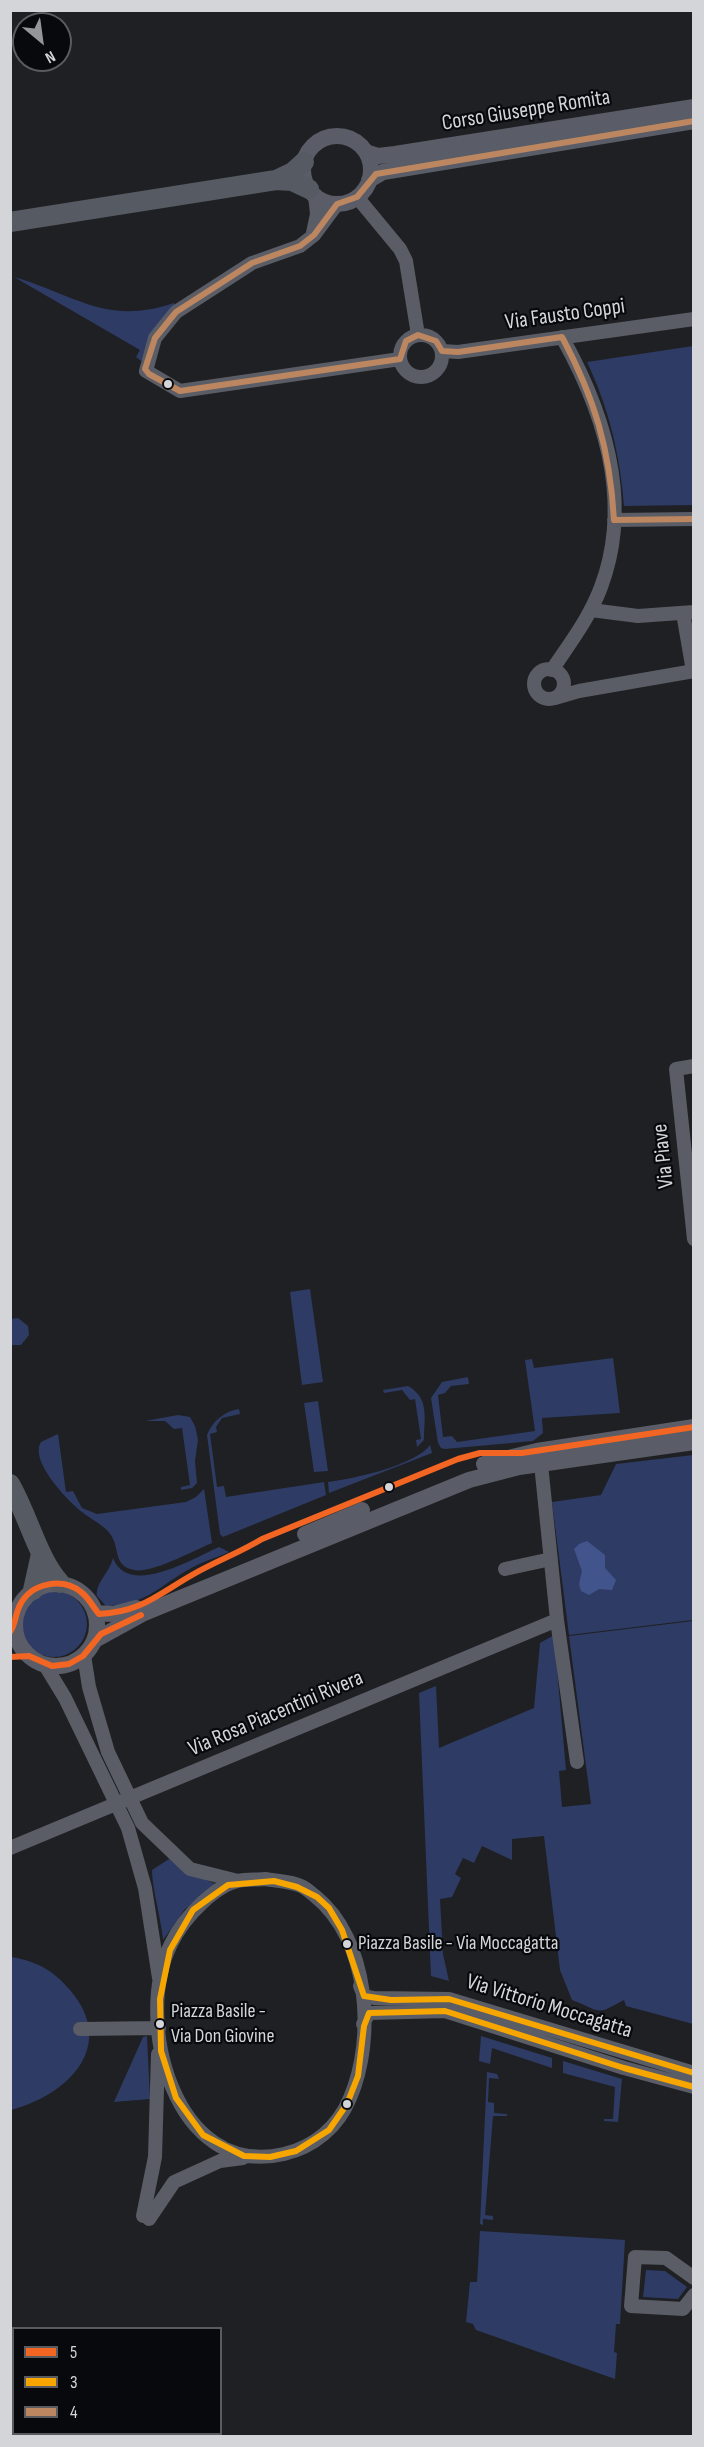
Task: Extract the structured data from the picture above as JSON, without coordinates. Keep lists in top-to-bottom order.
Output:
{
  "streets": {
    "main road": ["Corso Giuseppe Romita"],
    "street": [
      "Via Fausto Coppi",
      "Via Piave",
      "Via Rosa Piacentini Rivera",
      "Via Vittorio Moccagatta"
    ]
  },
  "places": ["Piazza Basile - Via Moccagatta", "Piazza Basile - Via Don Giovine"],
  "lines": ["transit line 4", "transit line 5", "transit line 3"],
  "legend": ["5", "3", "4"],
  "north": "bottom right"
}
